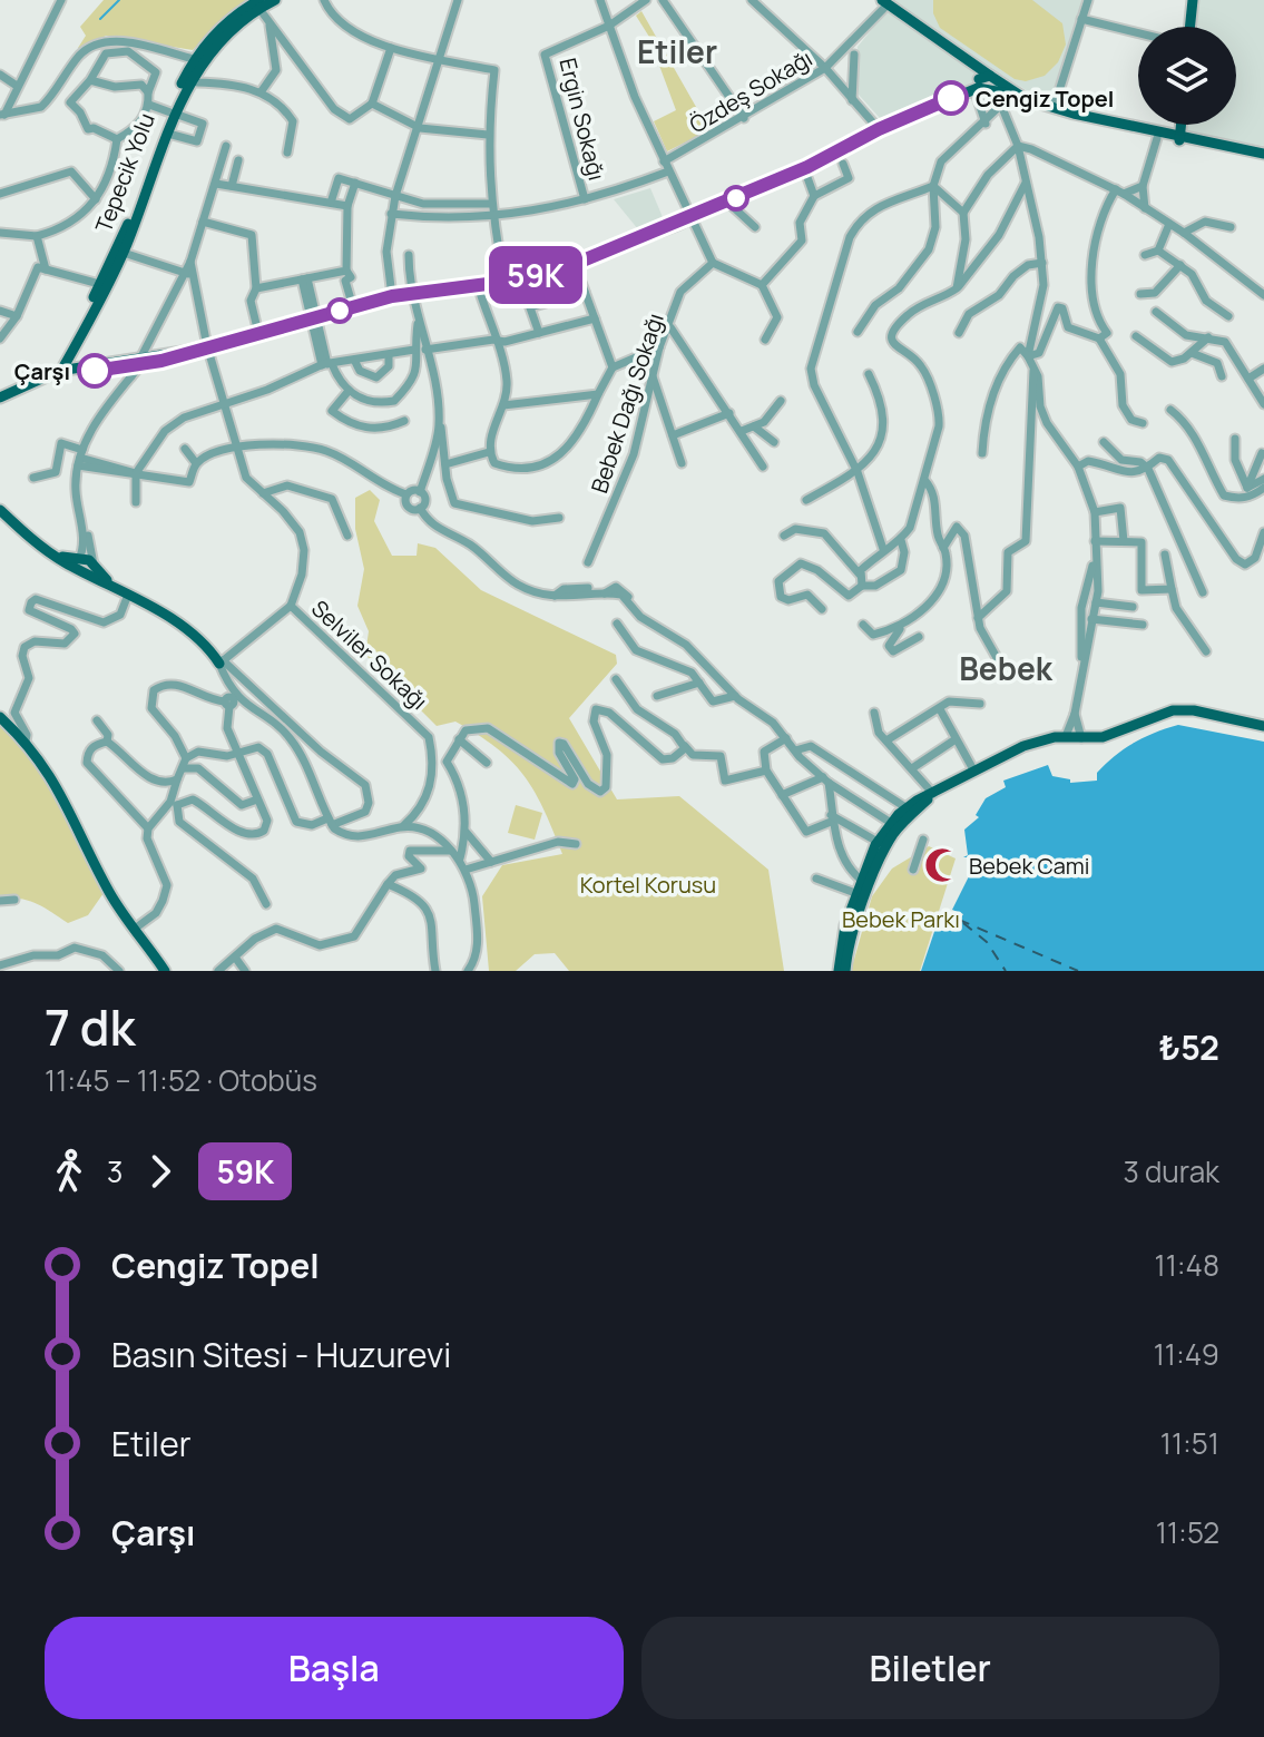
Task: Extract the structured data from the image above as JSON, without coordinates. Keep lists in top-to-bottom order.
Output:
{
  "streets": {
    "main road": ["Tepecik Yolu"],
    "street": [
      "Özdeş Sokağı",
      "Ergin Sokağı",
      "Bebek Dağı Sokağı",
      "Selviler Sokağı"
    ]
  },
  "districts": ["Etiler", "Bebek"],
  "parks": ["Kortel Korusu", "Bebek Parkı"],
  "places": {
    "other": ["Cengiz Topel", "Çarşı"],
    "mosque": ["Bebek Cami"]
  },
  "lines": ["bus line 59K"],
  "page": {
    "on_map": "59K",
    "heading": ["7 dk", "11:45 – 11:52 · Otobüs", "₺52"],
    "legs": ["3", "59K", "3 durak"],
    "list": [
      {
        "name": "Cengiz Topel",
        "value": "11:48"
      },
      {
        "name": "Basın Sitesi - Huzurevi",
        "value": "11:49"
      },
      {
        "name": "Etiler",
        "value": "11:51"
      },
      {
        "name": "Çarşı",
        "value": "11:52"
      }
    ],
    "buttons": ["Başla", "Biletler"]
  }
}
